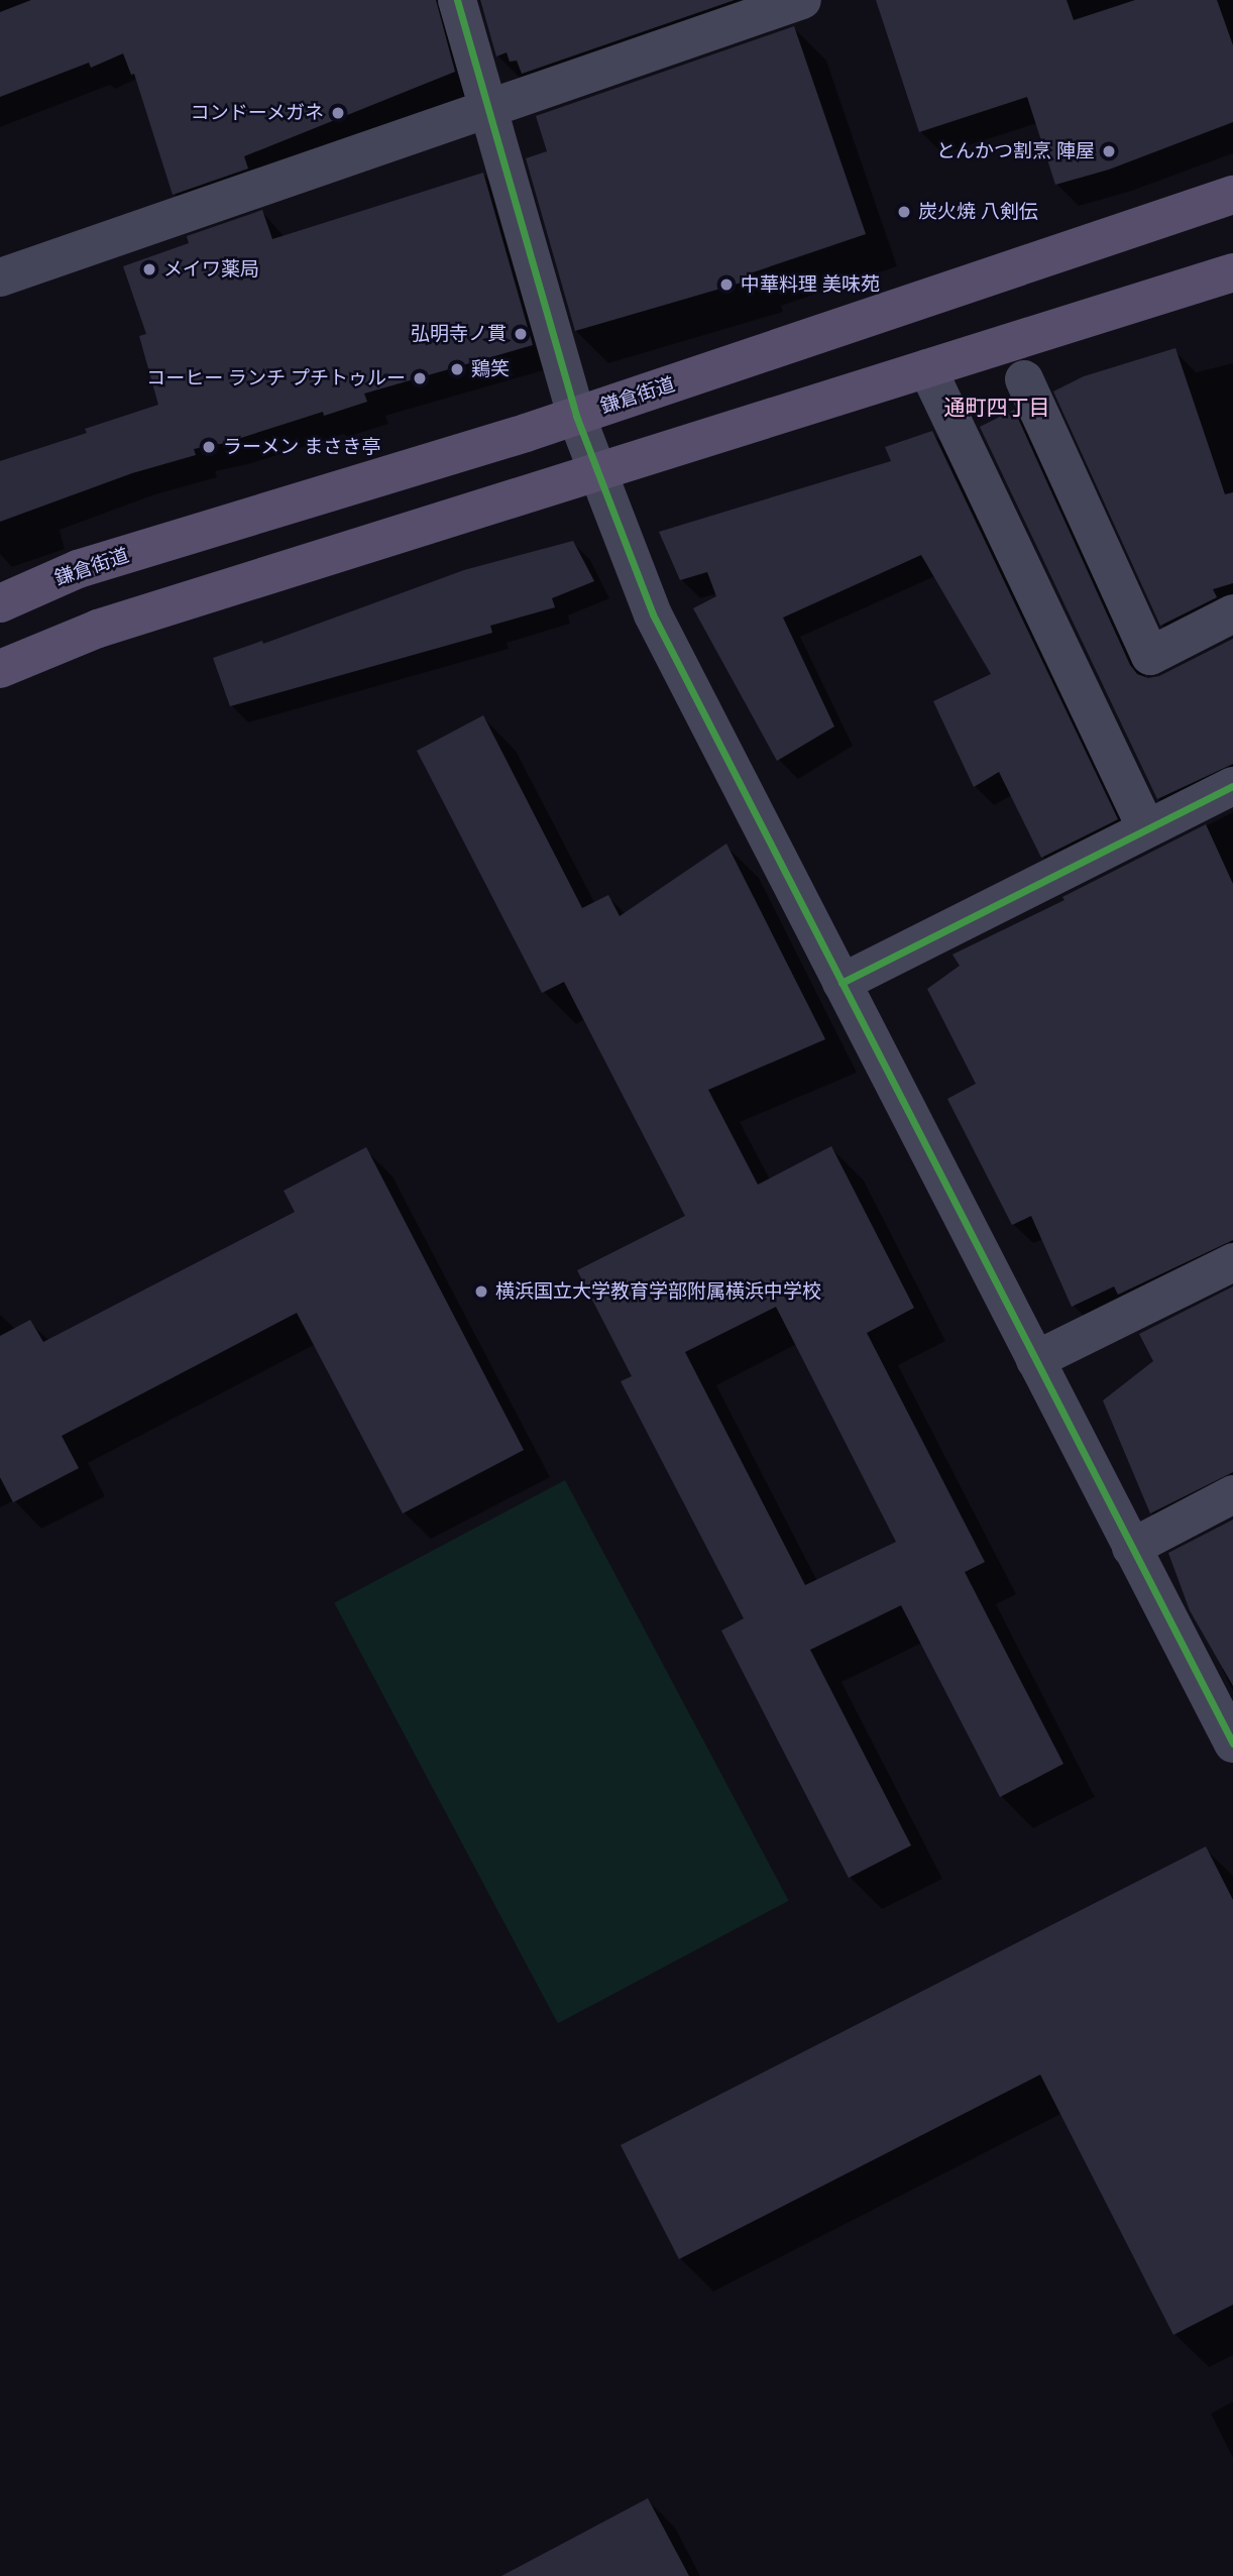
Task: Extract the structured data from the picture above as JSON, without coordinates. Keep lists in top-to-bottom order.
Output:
{
  "streets": {
    "main road": ["鎌倉街道"]
  },
  "districts": ["通町四丁目"],
  "places": [
    "コンドーメガネ",
    "とんかつ割烹 陣屋",
    "炭火焼 八剣伝",
    "メイワ薬局",
    "中華料理 美味苑",
    "弘明寺ノ貫",
    "鶏笑",
    "コーヒー ランチ プチトゥルー",
    "ラーメン まさき亭",
    "横浜国立大学教育学部附属横浜中学校"
  ]
}
